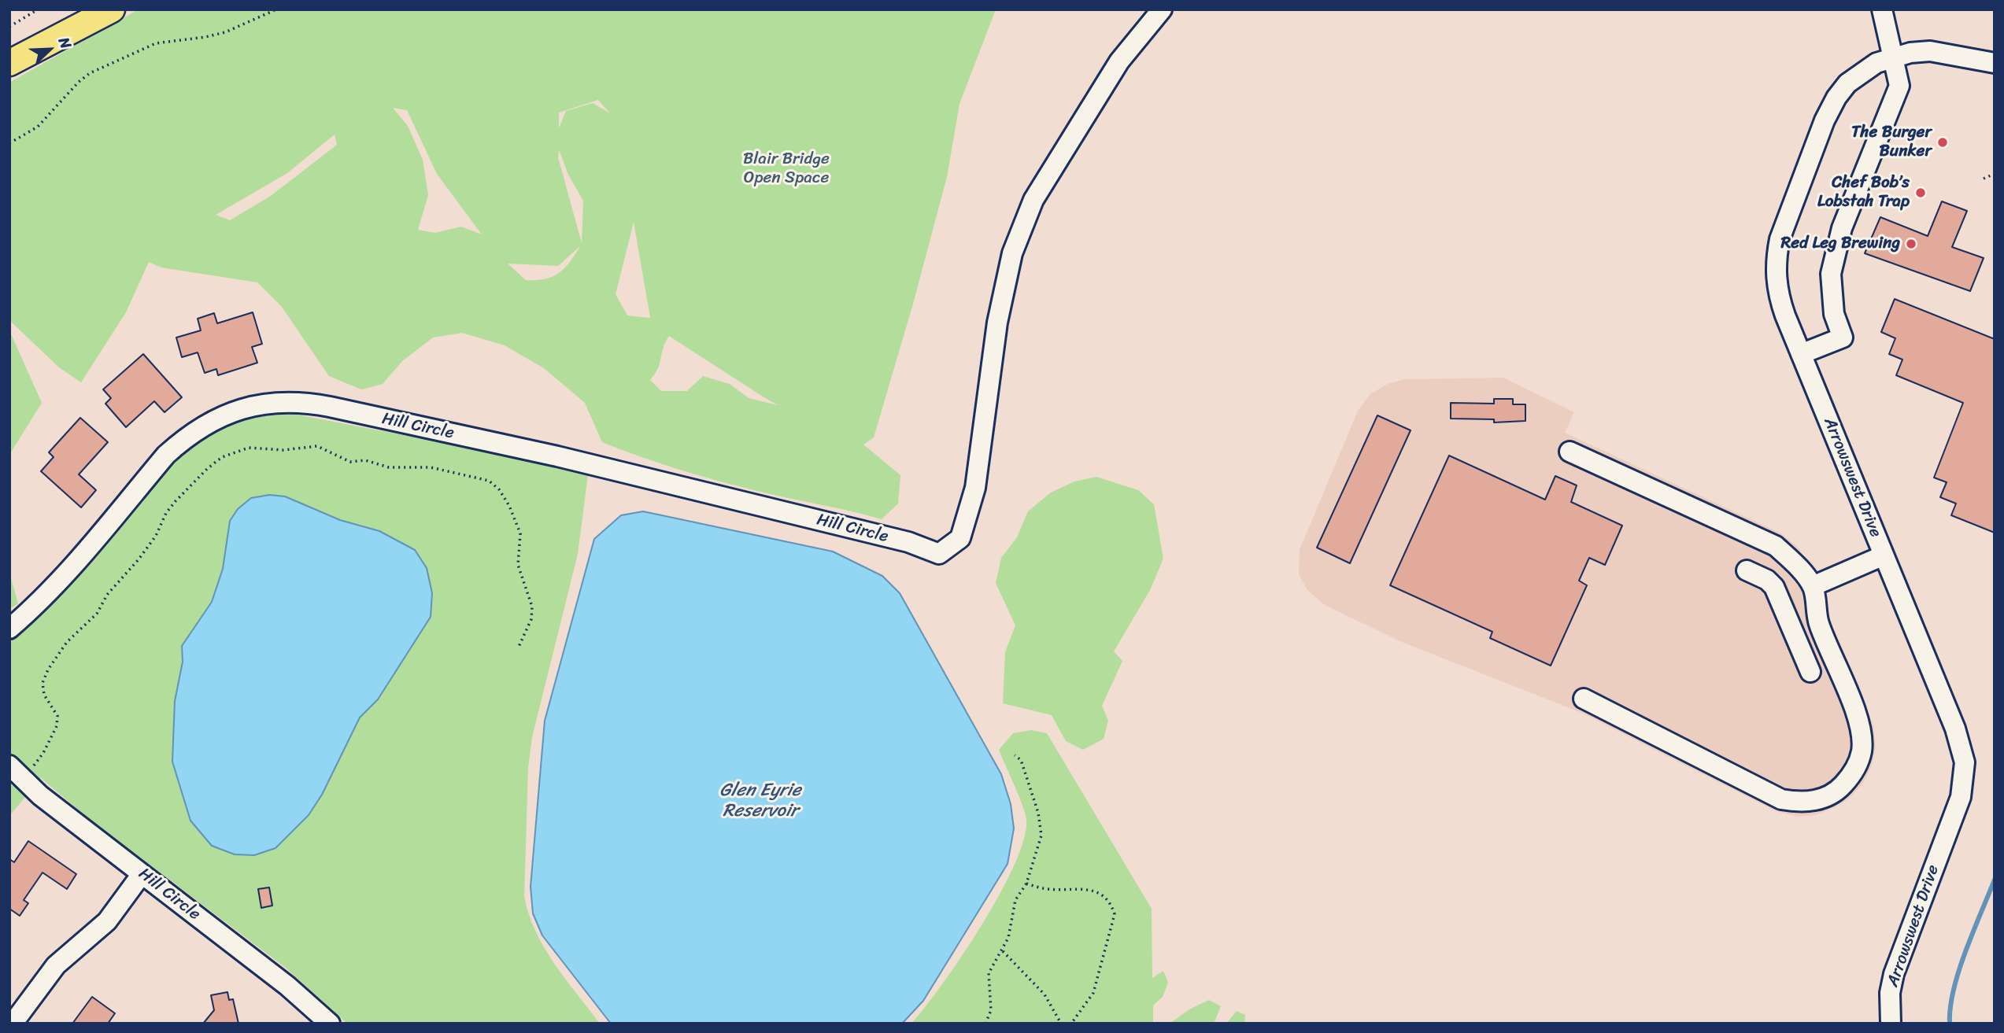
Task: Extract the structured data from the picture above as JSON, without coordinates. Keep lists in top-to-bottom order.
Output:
{
  "streets": {
    "street": ["Hill Circle", "Arrowswest Drive"]
  },
  "water": ["Glen Eyrie Reservoir"],
  "parks": ["Blair Bridge Open Space"],
  "places": ["The Burger Bunker", "Chef Bob’s Lobstah Trap", "Red Leg Brewing"],
  "north": "top right"
}
